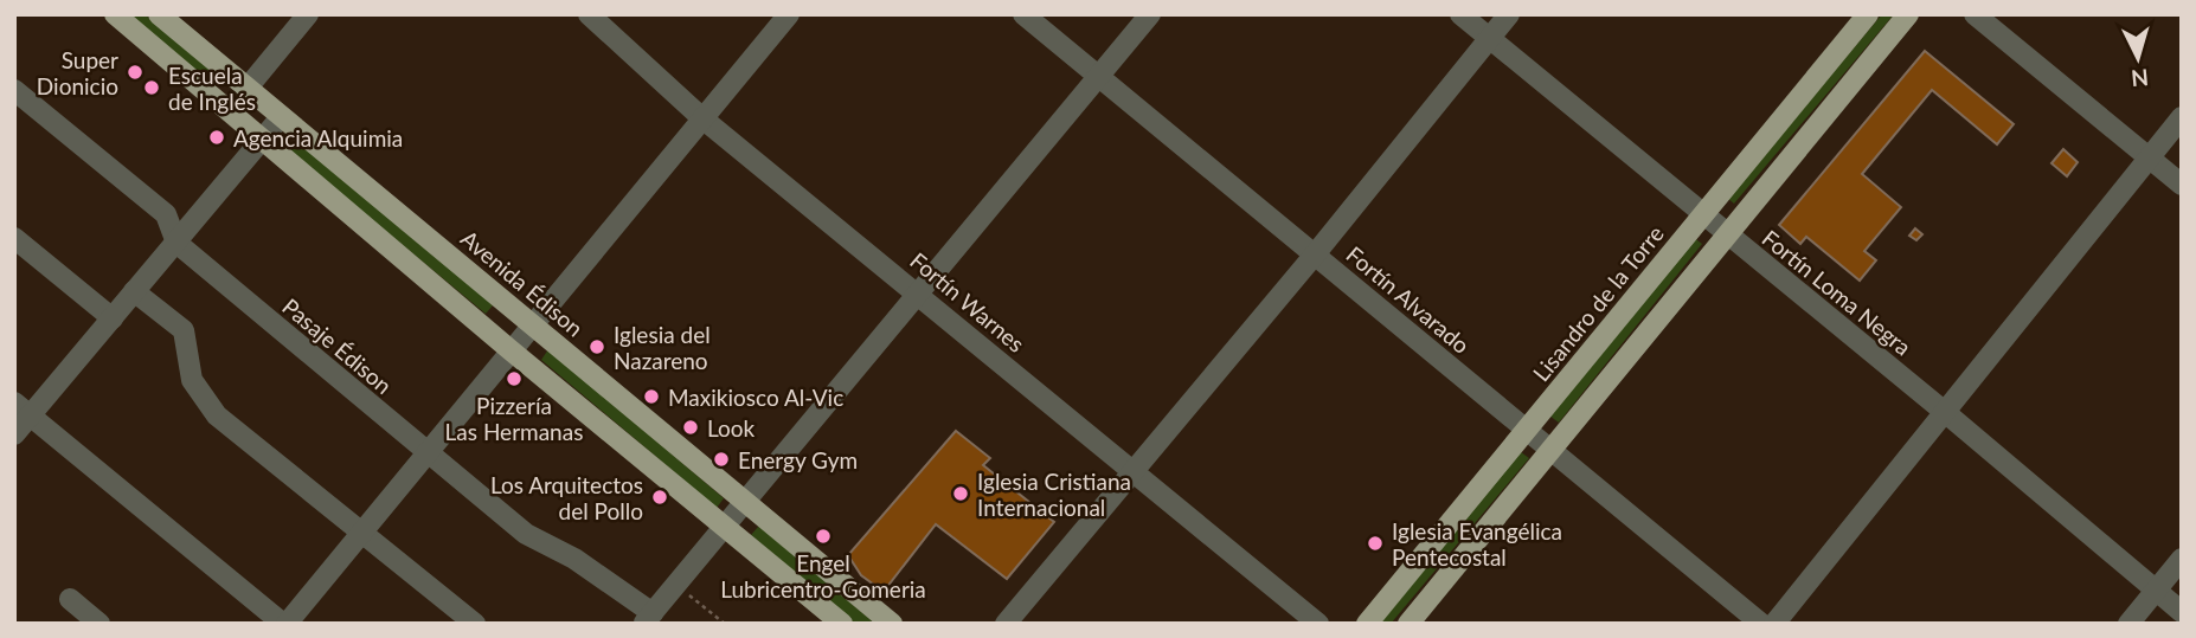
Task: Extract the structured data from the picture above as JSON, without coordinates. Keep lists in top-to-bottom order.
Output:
{
  "streets": {
    "main road": ["Avenida Édison", "Lisandro de la Torre"],
    "street": [
      "Fortín Loma Negra",
      "Fortín Alvarado",
      "Fortín Warnes",
      "Pasaje Édison"
    ]
  },
  "crossings": [
    ["Fortín Loma Negra", "Lisandro de la Torre"],
    ["Fortín Alvarado", "Lisandro de la Torre"]
  ],
  "places": [
    "Super Dionicio",
    "Escuela de Inglés",
    "Agencia Alquimia",
    "Iglesia del Nazareno",
    "Pizzería Las Hermanas",
    "Maxikiosco Al-Vic",
    "Look",
    "Energy Gym",
    "Iglesia Cristiana Internacional",
    "Los Arquitectos del Pollo",
    "Engel Lubricentro-Gomeria",
    "Iglesia Evangélica Pentecostal"
  ],
  "north": "bottom"
}
